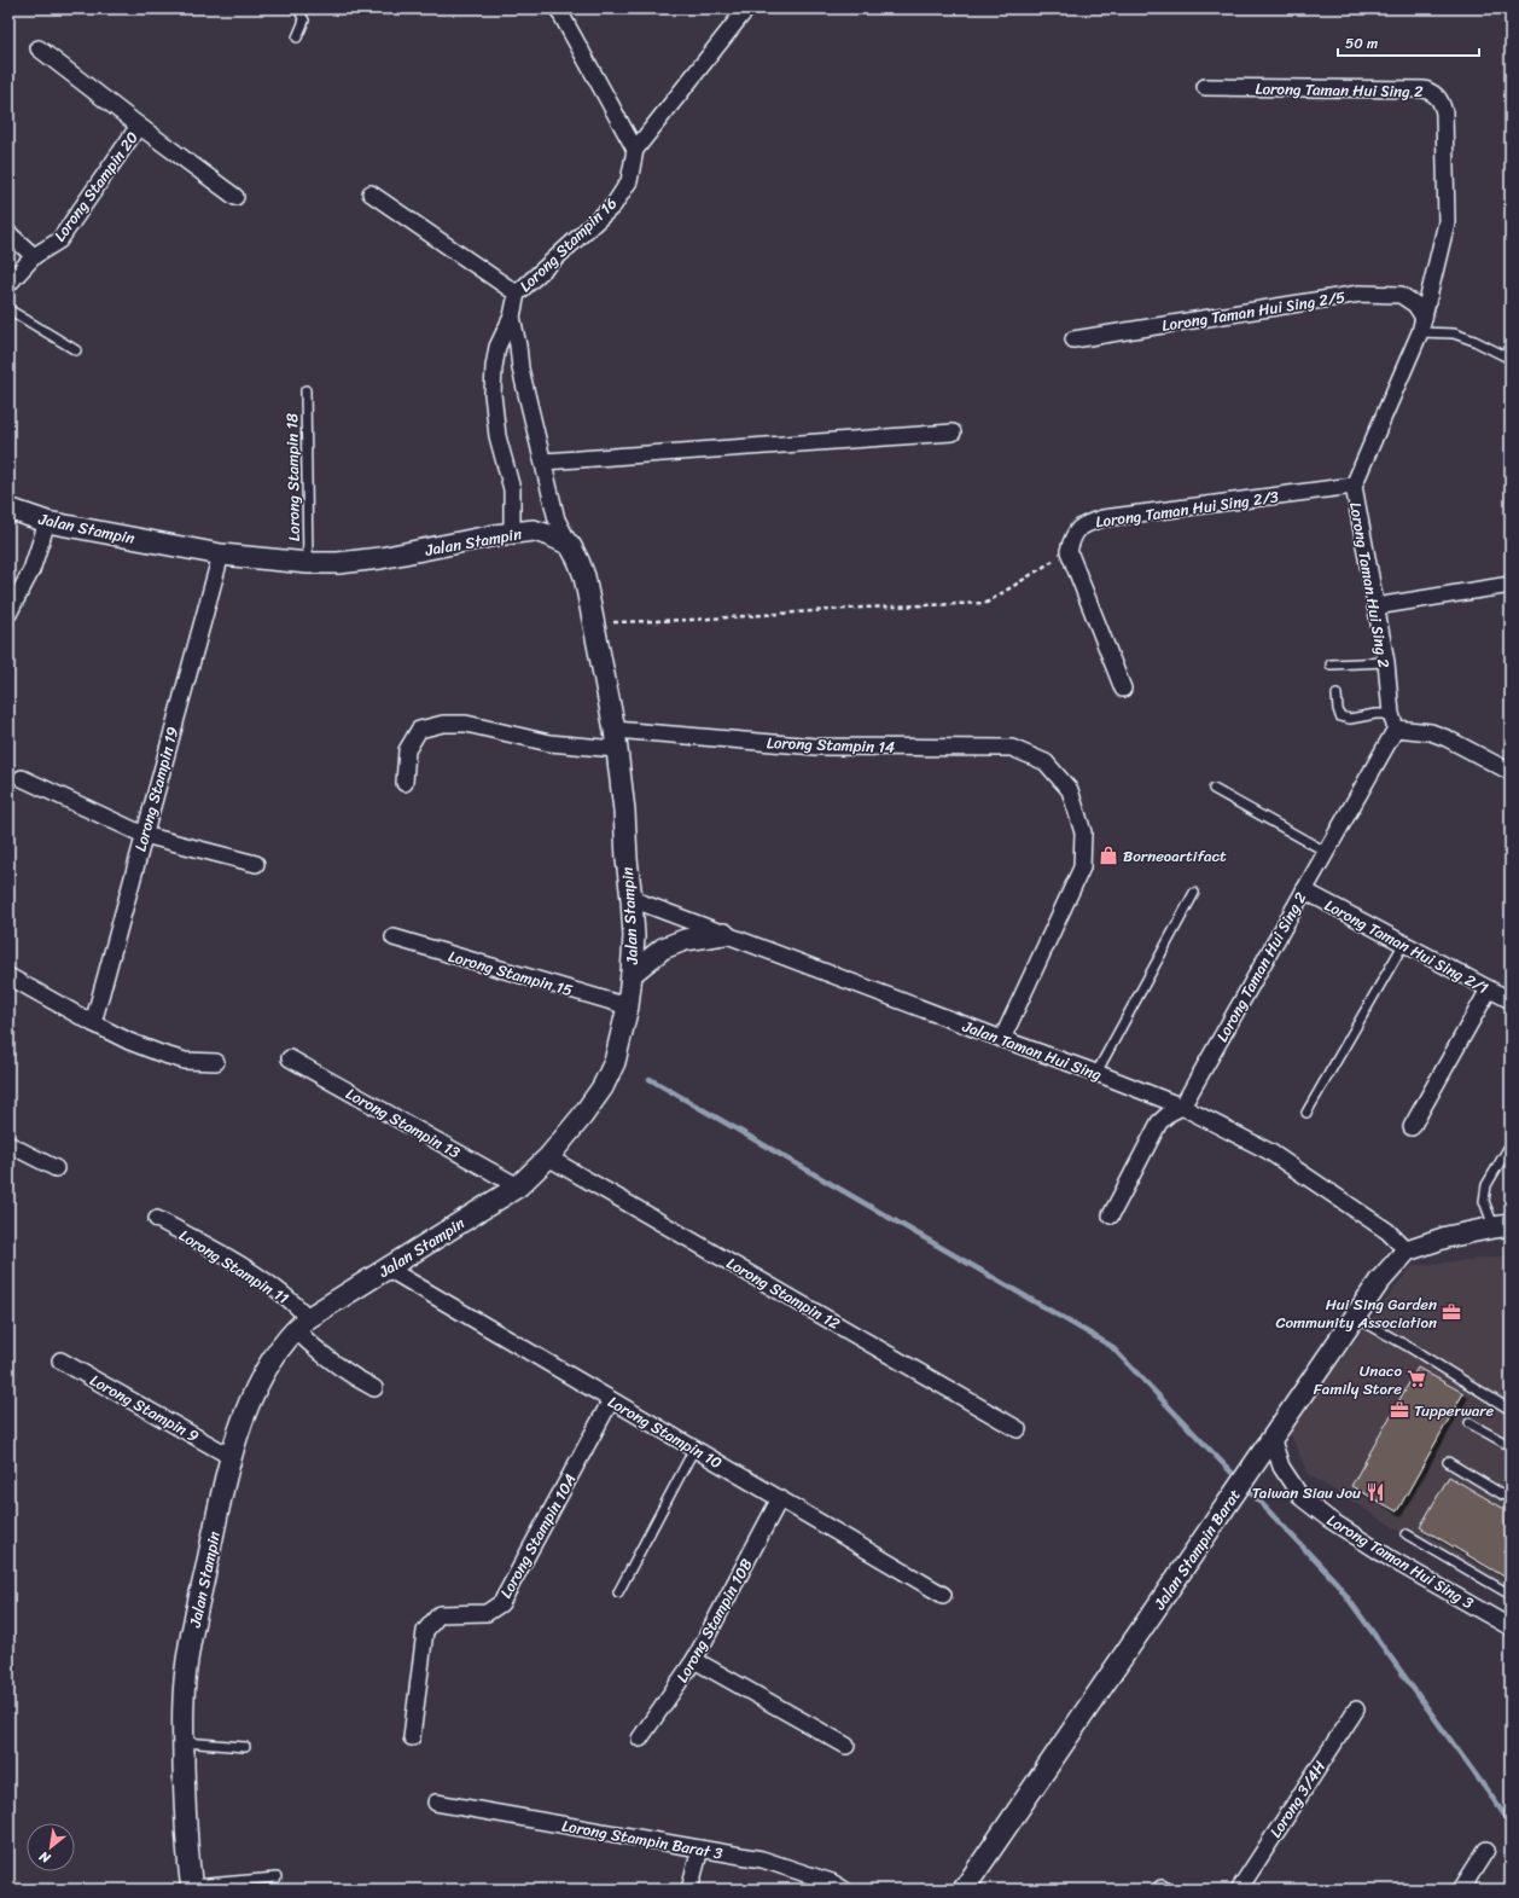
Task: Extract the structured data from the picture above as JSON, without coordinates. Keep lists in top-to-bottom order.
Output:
{
  "streets": {
    "street": [
      "Lorong Taman Hui Sing 2",
      "Lorong Stampin 20",
      "Lorong Stampin 16",
      "Lorong Taman Hui Sing 2/5",
      "Lorong Taman Hui Sing 2/3",
      "Jalan Stampin",
      "Lorong Stampin 14",
      "Lorong Stampin 19",
      "Lorong Taman Hui Sing 2/1",
      "Lorong Stampin 15",
      "Jalan Taman Hui Sing",
      "Lorong Stampin 13",
      "Lorong Stampin 11",
      "Lorong Stampin 12",
      "Lorong Stampin 9",
      "Lorong Stampin 10",
      "Lorong Stampin 10A",
      "Jalan Stampin Barat",
      "Lorong Taman Hui Sing 3",
      "Lorong Stampin 10B",
      "Lorong 3/4H",
      "Lorong Stampin Barat 3"
    ],
    "lane": ["Lorong Stampin 18"]
  },
  "crossings": [
    ["Lorong Taman Hui Sing 2", "Lorong Taman Hui Sing 2/5"],
    ["Lorong Taman Hui Sing 2", "Lorong Taman Hui Sing 2/3"],
    ["Lorong Taman Hui Sing 2", "Lorong Taman Hui Sing 2/1"],
    ["Lorong Taman Hui Sing 2", "Jalan Taman Hui Sing"],
    ["Lorong Stampin 16", "Jalan Stampin"],
    ["Lorong Stampin 18", "Jalan Stampin"],
    ["Jalan Stampin", "Lorong Stampin 14"],
    ["Jalan Stampin", "Lorong Stampin 19"],
    ["Jalan Stampin", "Lorong Stampin 15"],
    ["Jalan Stampin", "Jalan Taman Hui Sing"],
    ["Jalan Stampin", "Lorong Stampin 13"],
    ["Jalan Stampin", "Lorong Stampin 11"],
    ["Jalan Stampin", "Lorong Stampin 12"],
    ["Jalan Stampin", "Lorong Stampin 9"],
    ["Jalan Stampin", "Lorong Stampin 10"],
    ["Lorong Stampin 14", "Jalan Taman Hui Sing"],
    ["Jalan Taman Hui Sing", "Jalan Stampin Barat"],
    ["Lorong Stampin 10", "Lorong Stampin 10A"],
    ["Lorong Stampin 10", "Lorong Stampin 10B"],
    ["Jalan Stampin Barat", "Lorong Taman Hui Sing 3"]
  ],
  "places": {
    "shop": ["Borneoartifact"],
    "office": ["Hui Sing Garden Community Association", "Tupperware"],
    "supermarket": ["Unaco Family Store"],
    "restaurant": ["Taiwan Siau Jou"]
  },
  "scale_bar": "50 m",
  "north": "bottom left"
}
